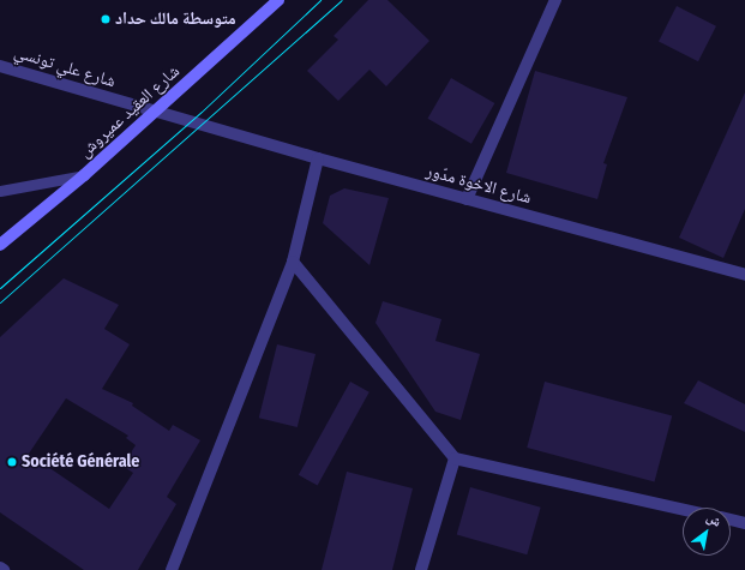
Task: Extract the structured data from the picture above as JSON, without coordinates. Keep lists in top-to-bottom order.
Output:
{
  "streets": {
    "main road": ["شارع العقيد عميروش"],
    "street": ["شارع علي تونسي", "شارع الاخوة مدّور"]
  },
  "crossings": [
    ["شارع علي تونسي", "شارع العقيد عميروش"],
    ["شارع علي تونسي", "شارع الاخوة مدّور"]
  ],
  "places": ["متوسطة مالك حداد", "Société Générale"],
  "north": "top right"
}
